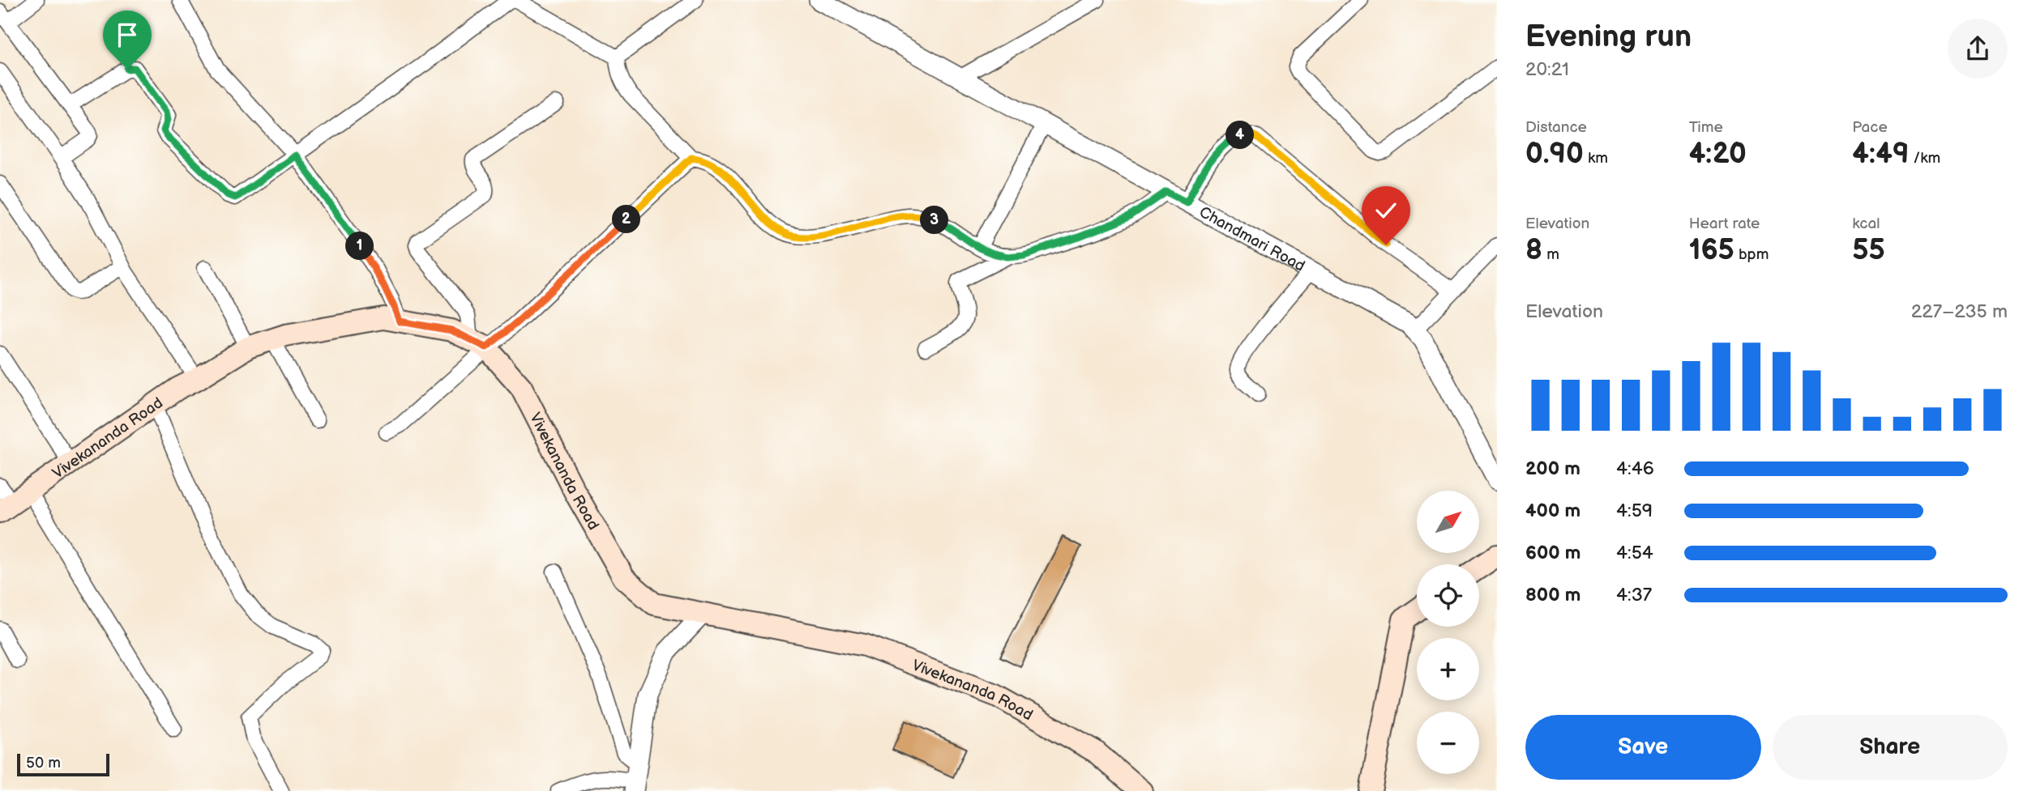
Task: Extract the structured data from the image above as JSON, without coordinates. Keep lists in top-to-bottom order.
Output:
{
  "streets": {
    "main road": ["Vivekananda Road"],
    "street": ["Chandmari Road"]
  },
  "scale_bar": "50 m",
  "north": "top right",
  "page": {
    "heading": ["Evening run", "20:21"],
    "stats": [
      ["Distance", "0.90 km"],
      ["Time", "4:20"],
      ["Pace", "4:49 /km"],
      ["Elevation", "8 m"],
      ["Heart rate", "165 bpm"],
      ["kcal", "55"]
    ],
    "pins": [
      "4",
      "2",
      "3",
      "1"
    ],
    "chart": ["Elevation", "227–235 m"],
    "list": [
      {
        "name": "200 m",
        "note": "4:46"
      },
      {
        "name": "400 m",
        "note": "4:59"
      },
      {
        "name": "600 m",
        "note": "4:54"
      },
      {
        "name": "800 m",
        "note": "4:37"
      }
    ],
    "map_buttons": ["+", "−"],
    "buttons": ["Save", "Share"],
    "scale": "50 m"
  }
}
